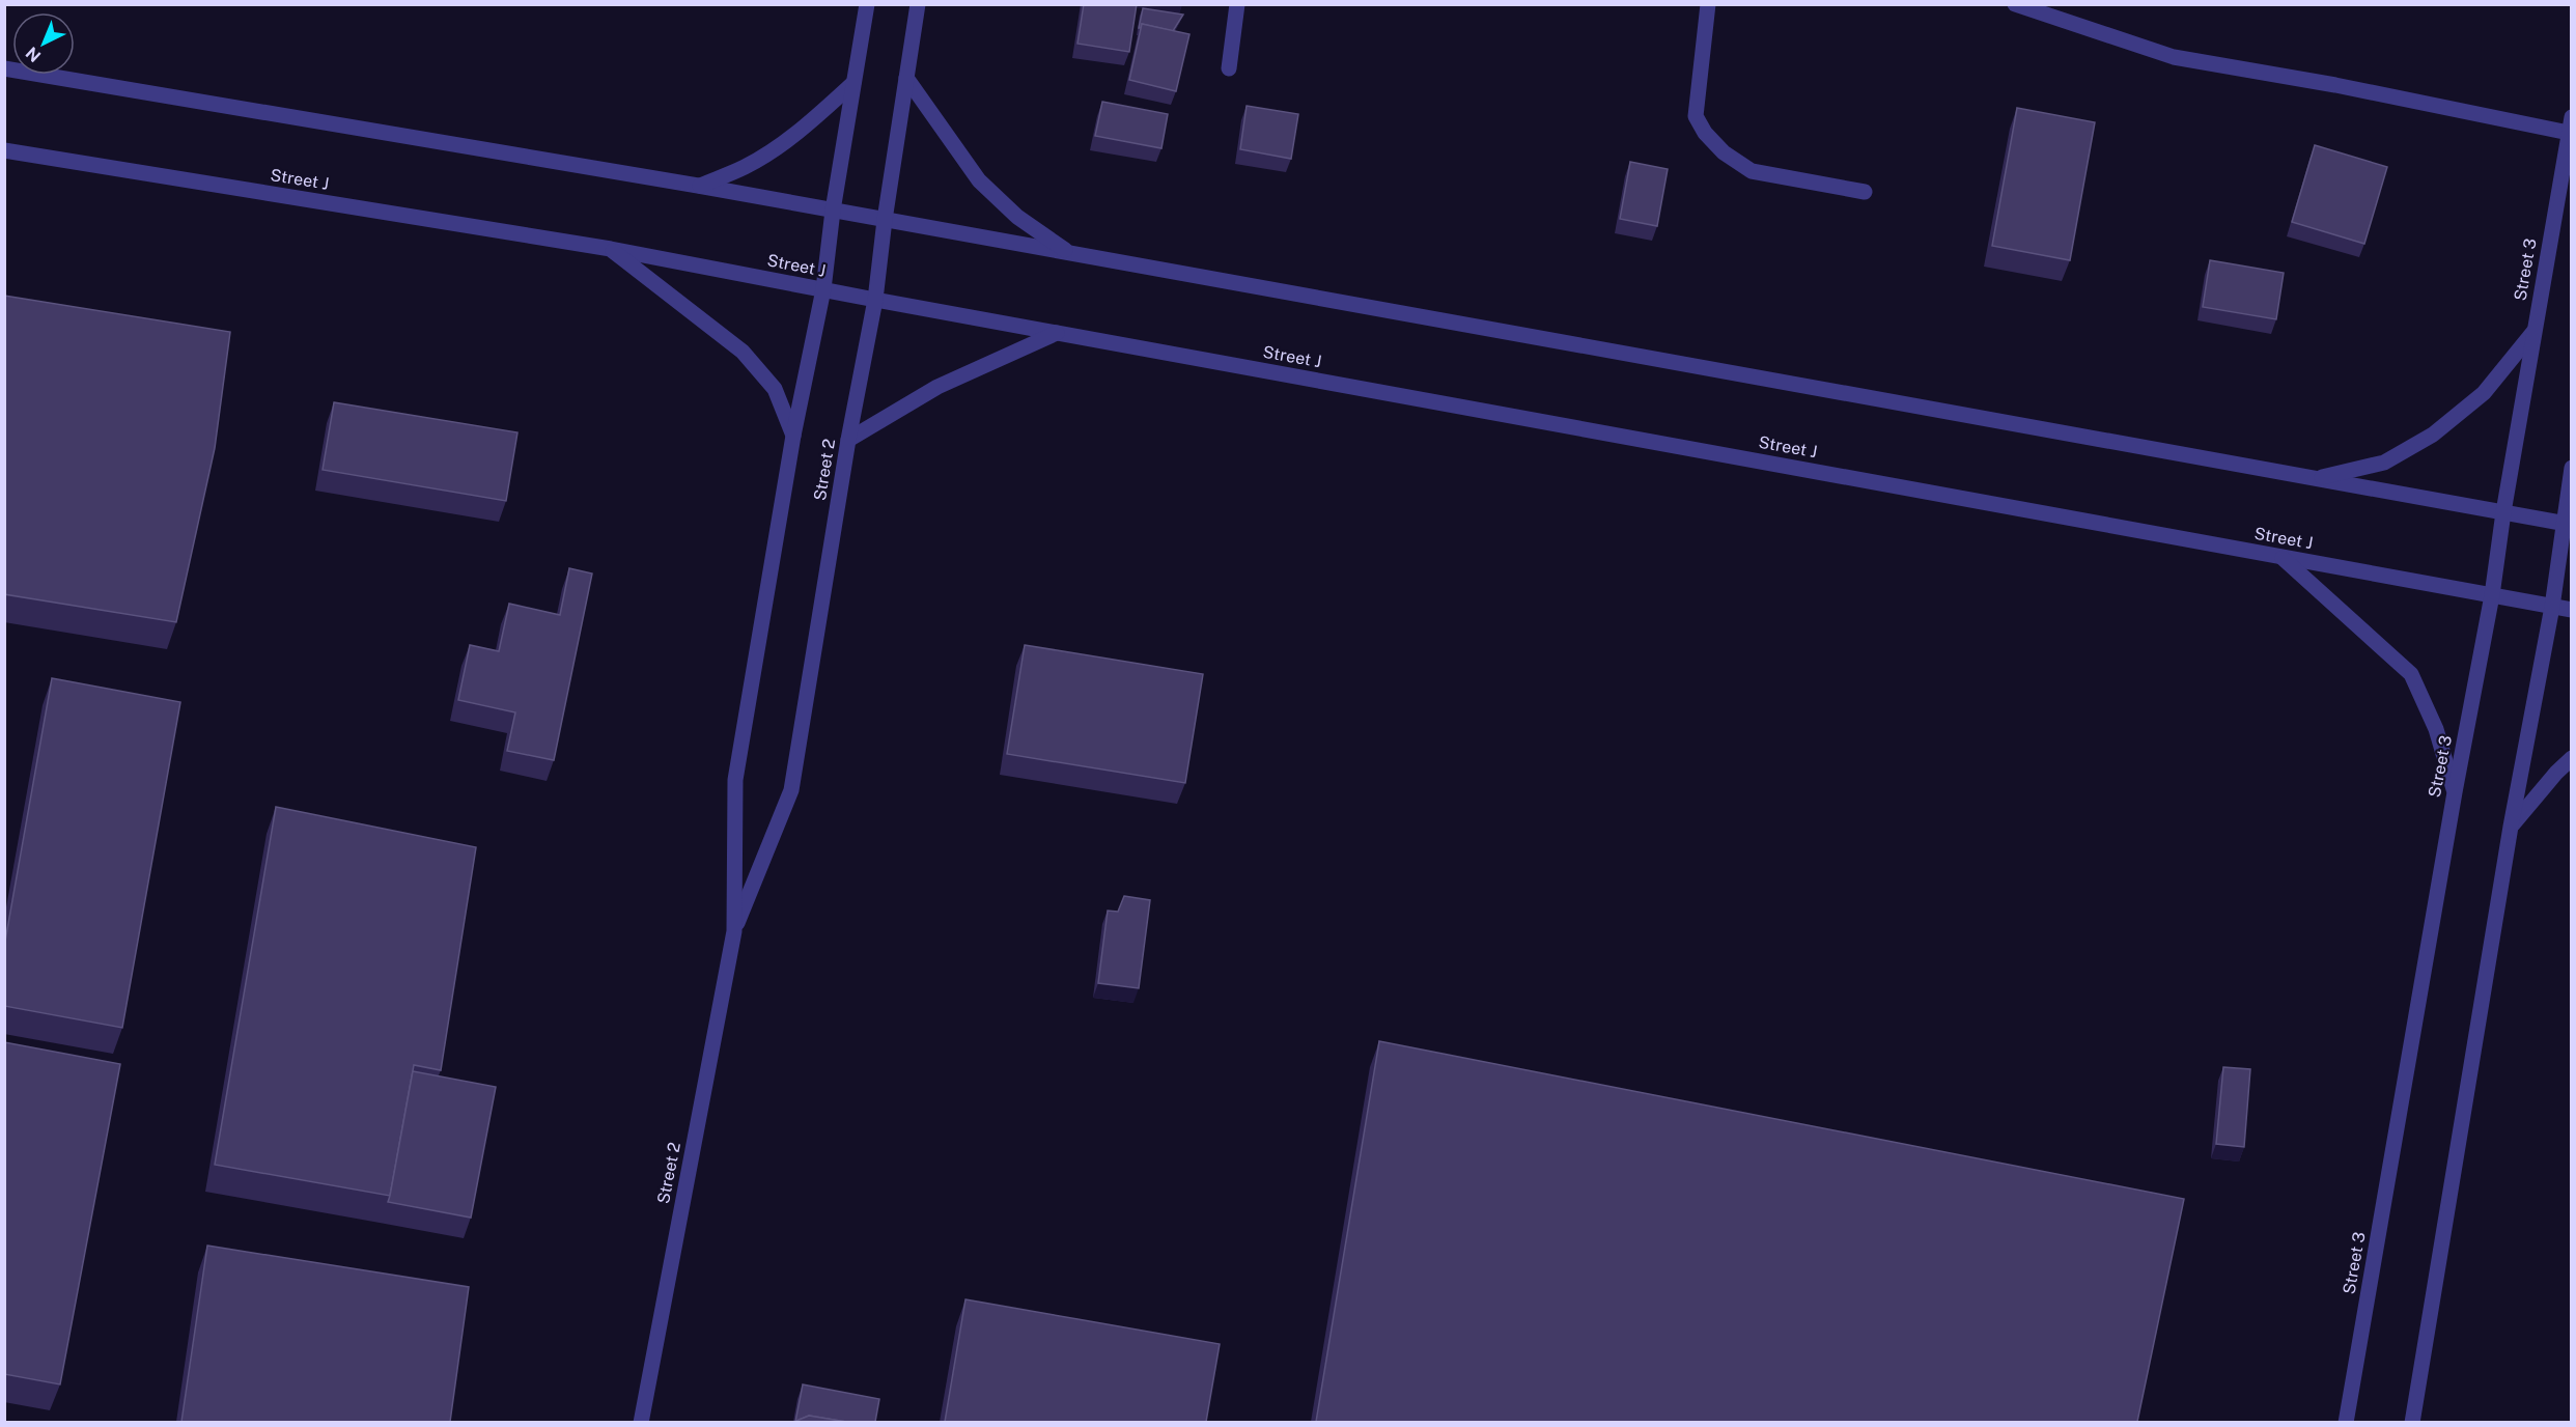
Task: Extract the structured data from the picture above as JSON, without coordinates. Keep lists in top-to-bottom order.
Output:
{
  "streets": {
    "street": ["Street J", "Street 3", "Street 2"]
  },
  "crossings": [
    ["Street J", "Street 3"],
    ["Street J", "Street 2"]
  ],
  "north": "bottom left"
}
